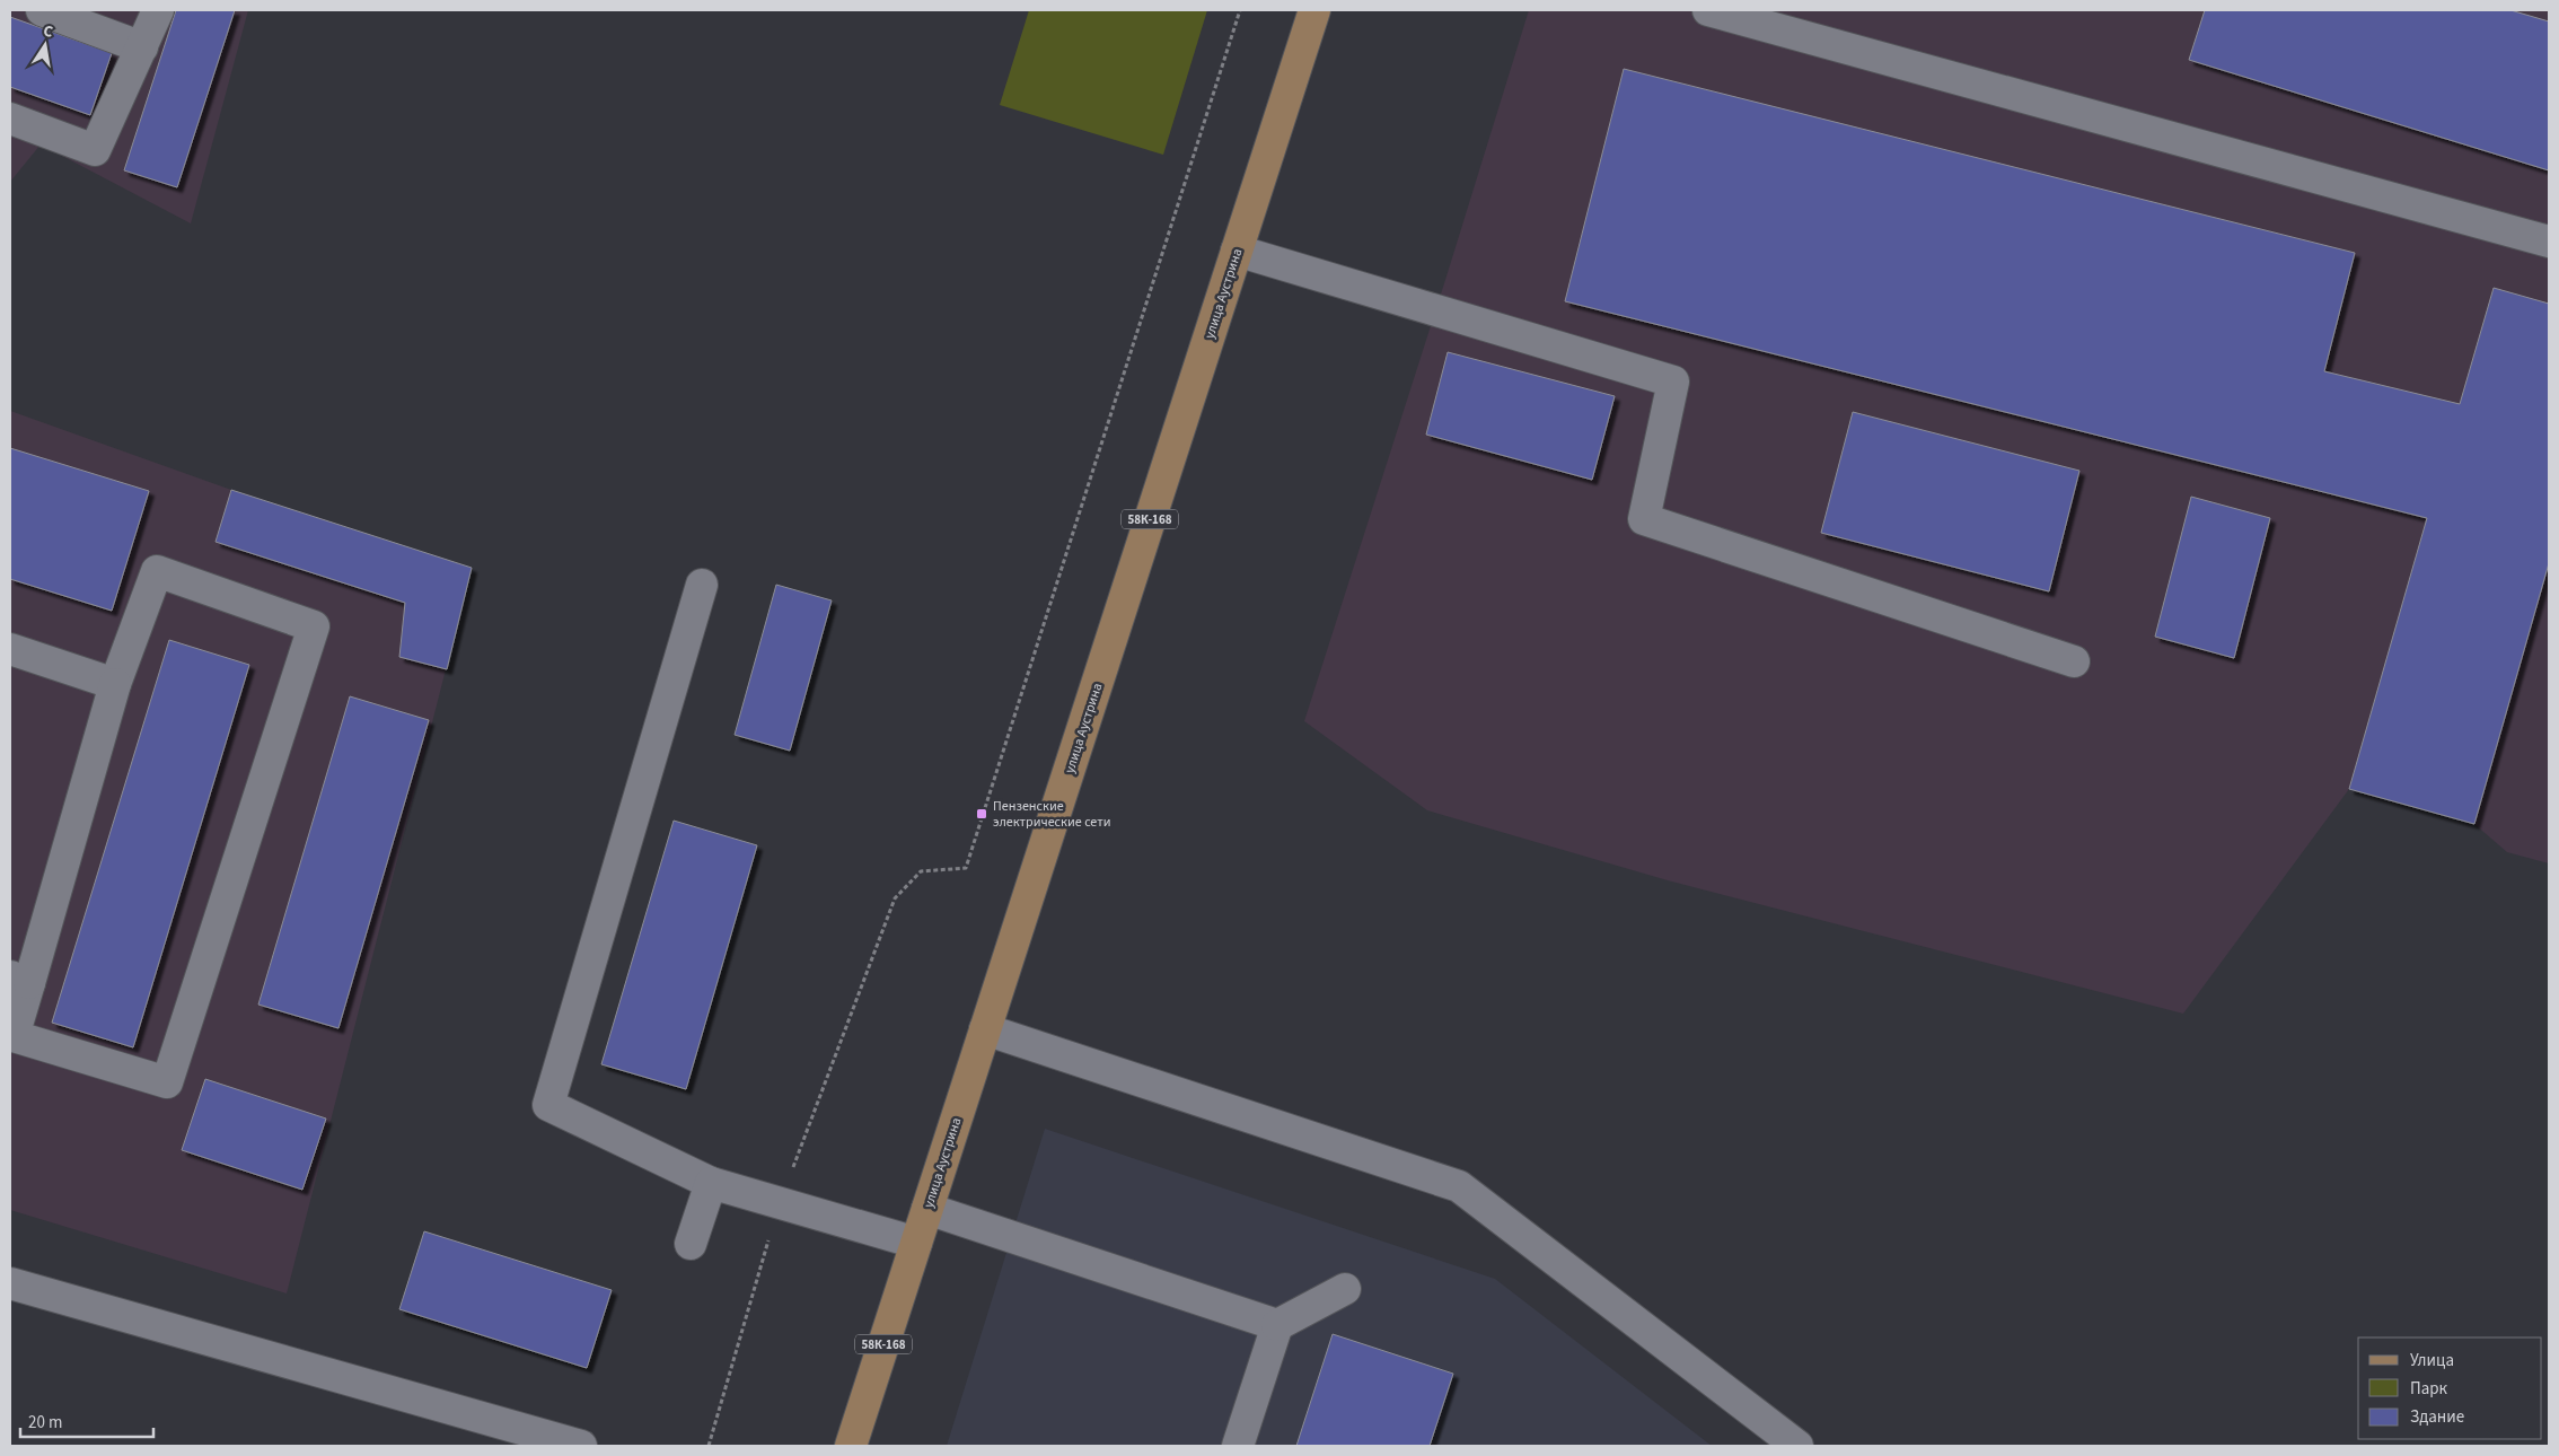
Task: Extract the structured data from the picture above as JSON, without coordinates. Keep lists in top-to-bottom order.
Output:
{
  "streets": {
    "main road": ["улица Аустрина", "58К-168"]
  },
  "places": {
    "transit": ["Пензенские электрические сети"]
  },
  "legend": ["Улица", "Парк", "Здание"],
  "scale_bar": "20 m",
  "north": "top"
}
